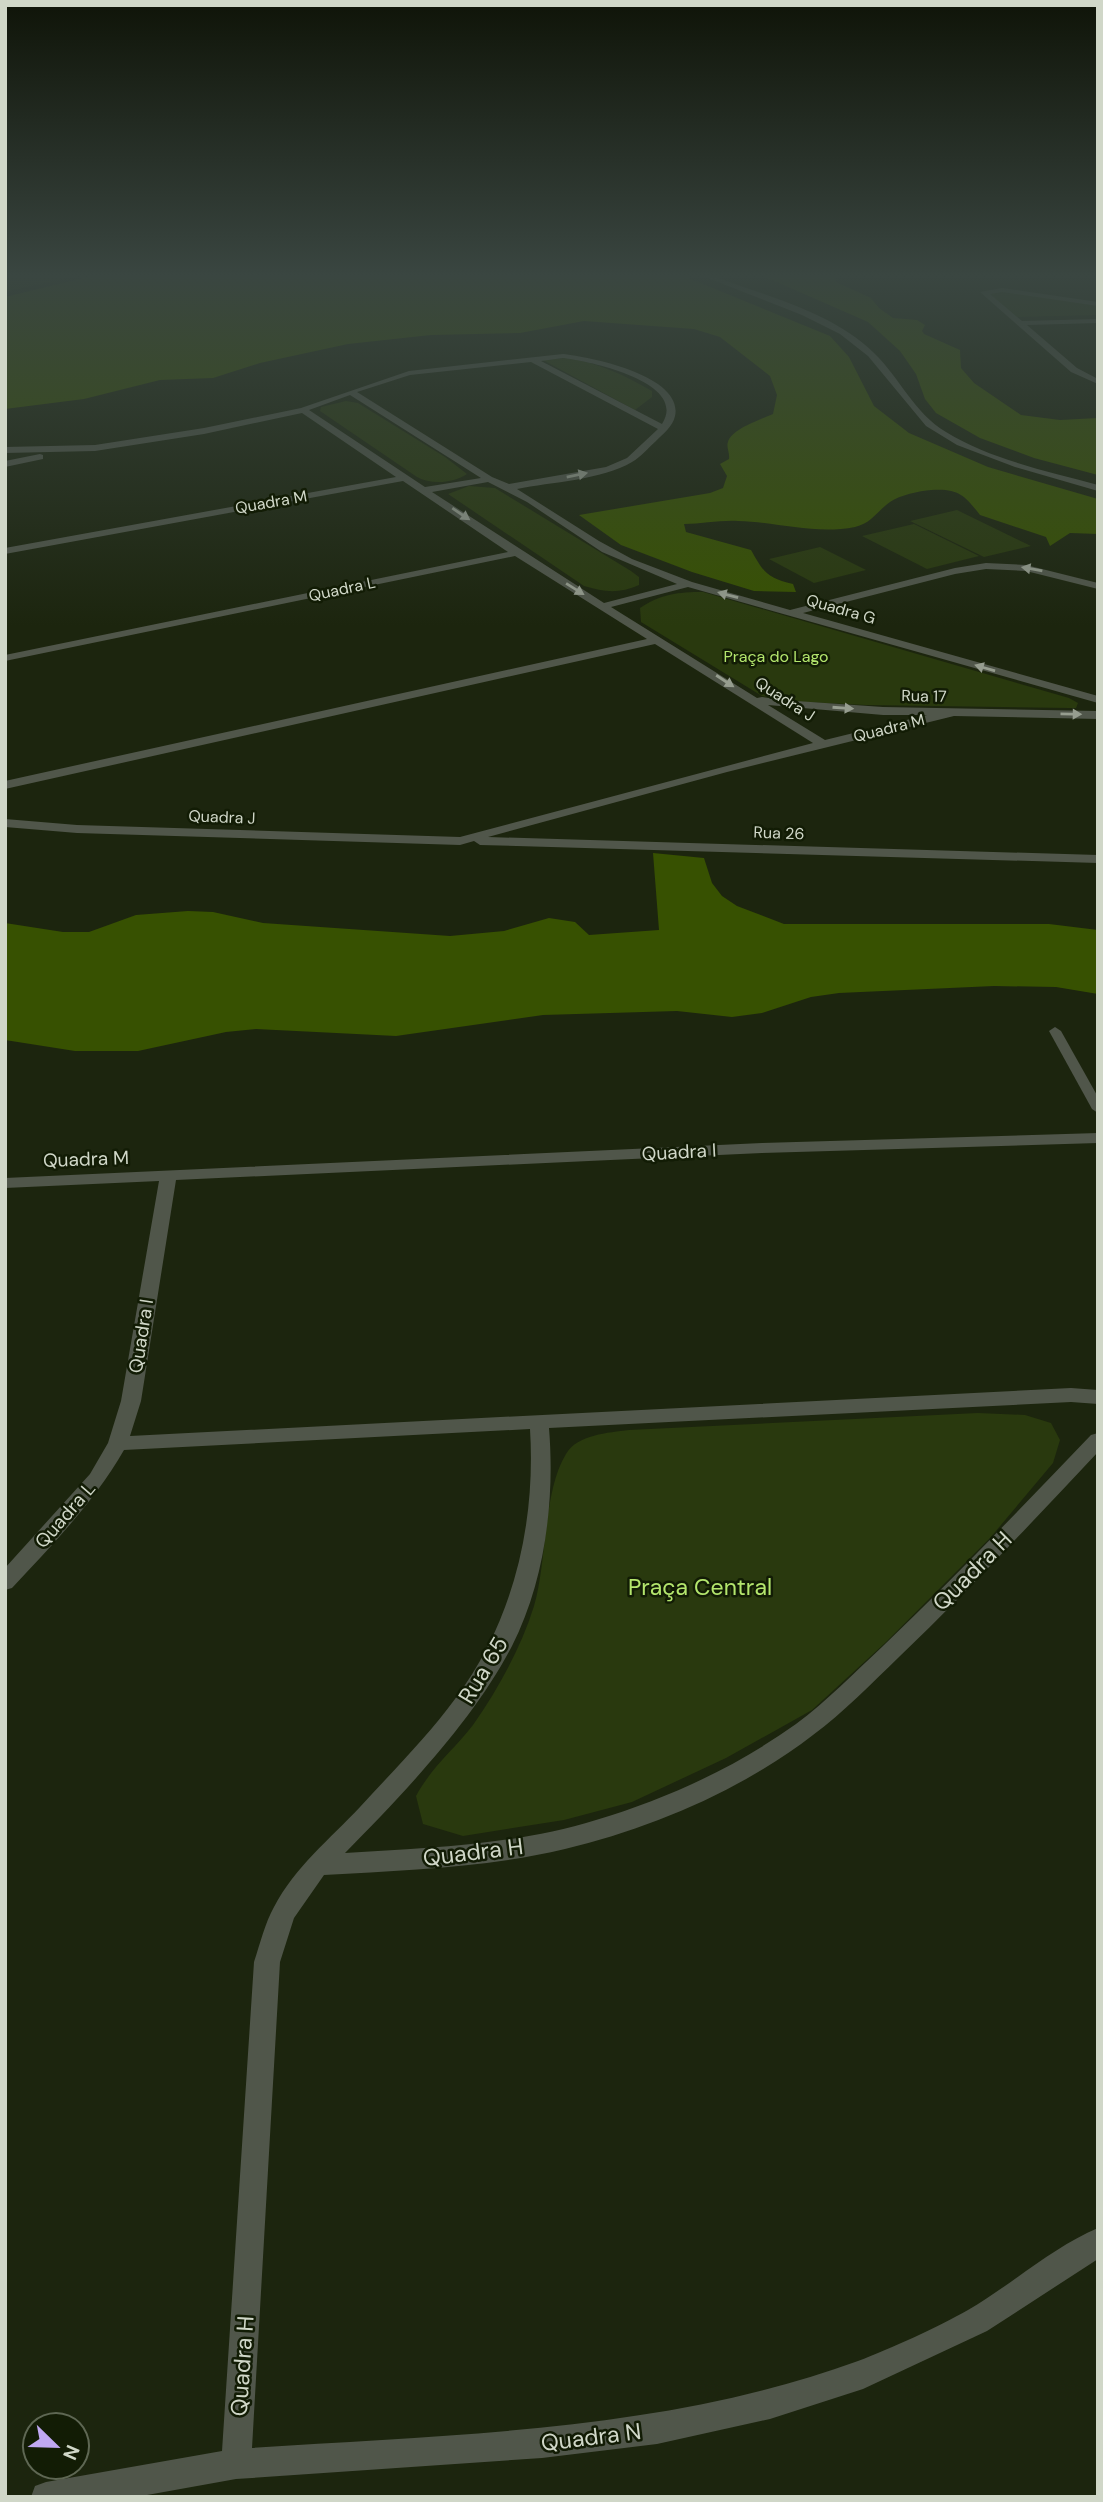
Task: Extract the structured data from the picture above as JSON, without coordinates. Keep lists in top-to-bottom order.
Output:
{
  "streets": {
    "street": [
      "Quadra M",
      "Quadra L",
      "Quadra G",
      "Rua 17",
      "Quadra J",
      "Rua 26",
      "Quadra I",
      "Quadra H",
      "Rua 65",
      "Quadra N"
    ]
  },
  "crossings": [
    ["Quadra M", "Rua 17"],
    ["Quadra M", "Quadra J"],
    ["Quadra M", "Quadra I"],
    ["Quadra L", "Quadra I"],
    ["Rua 17", "Quadra J"],
    ["Quadra J", "Rua 26"],
    ["Quadra H", "Rua 65"],
    ["Quadra H", "Quadra N"]
  ],
  "one_way": ["Rua 17"],
  "parks": ["Praça do Lago", "Praça Central"],
  "north": "bottom right"
}
